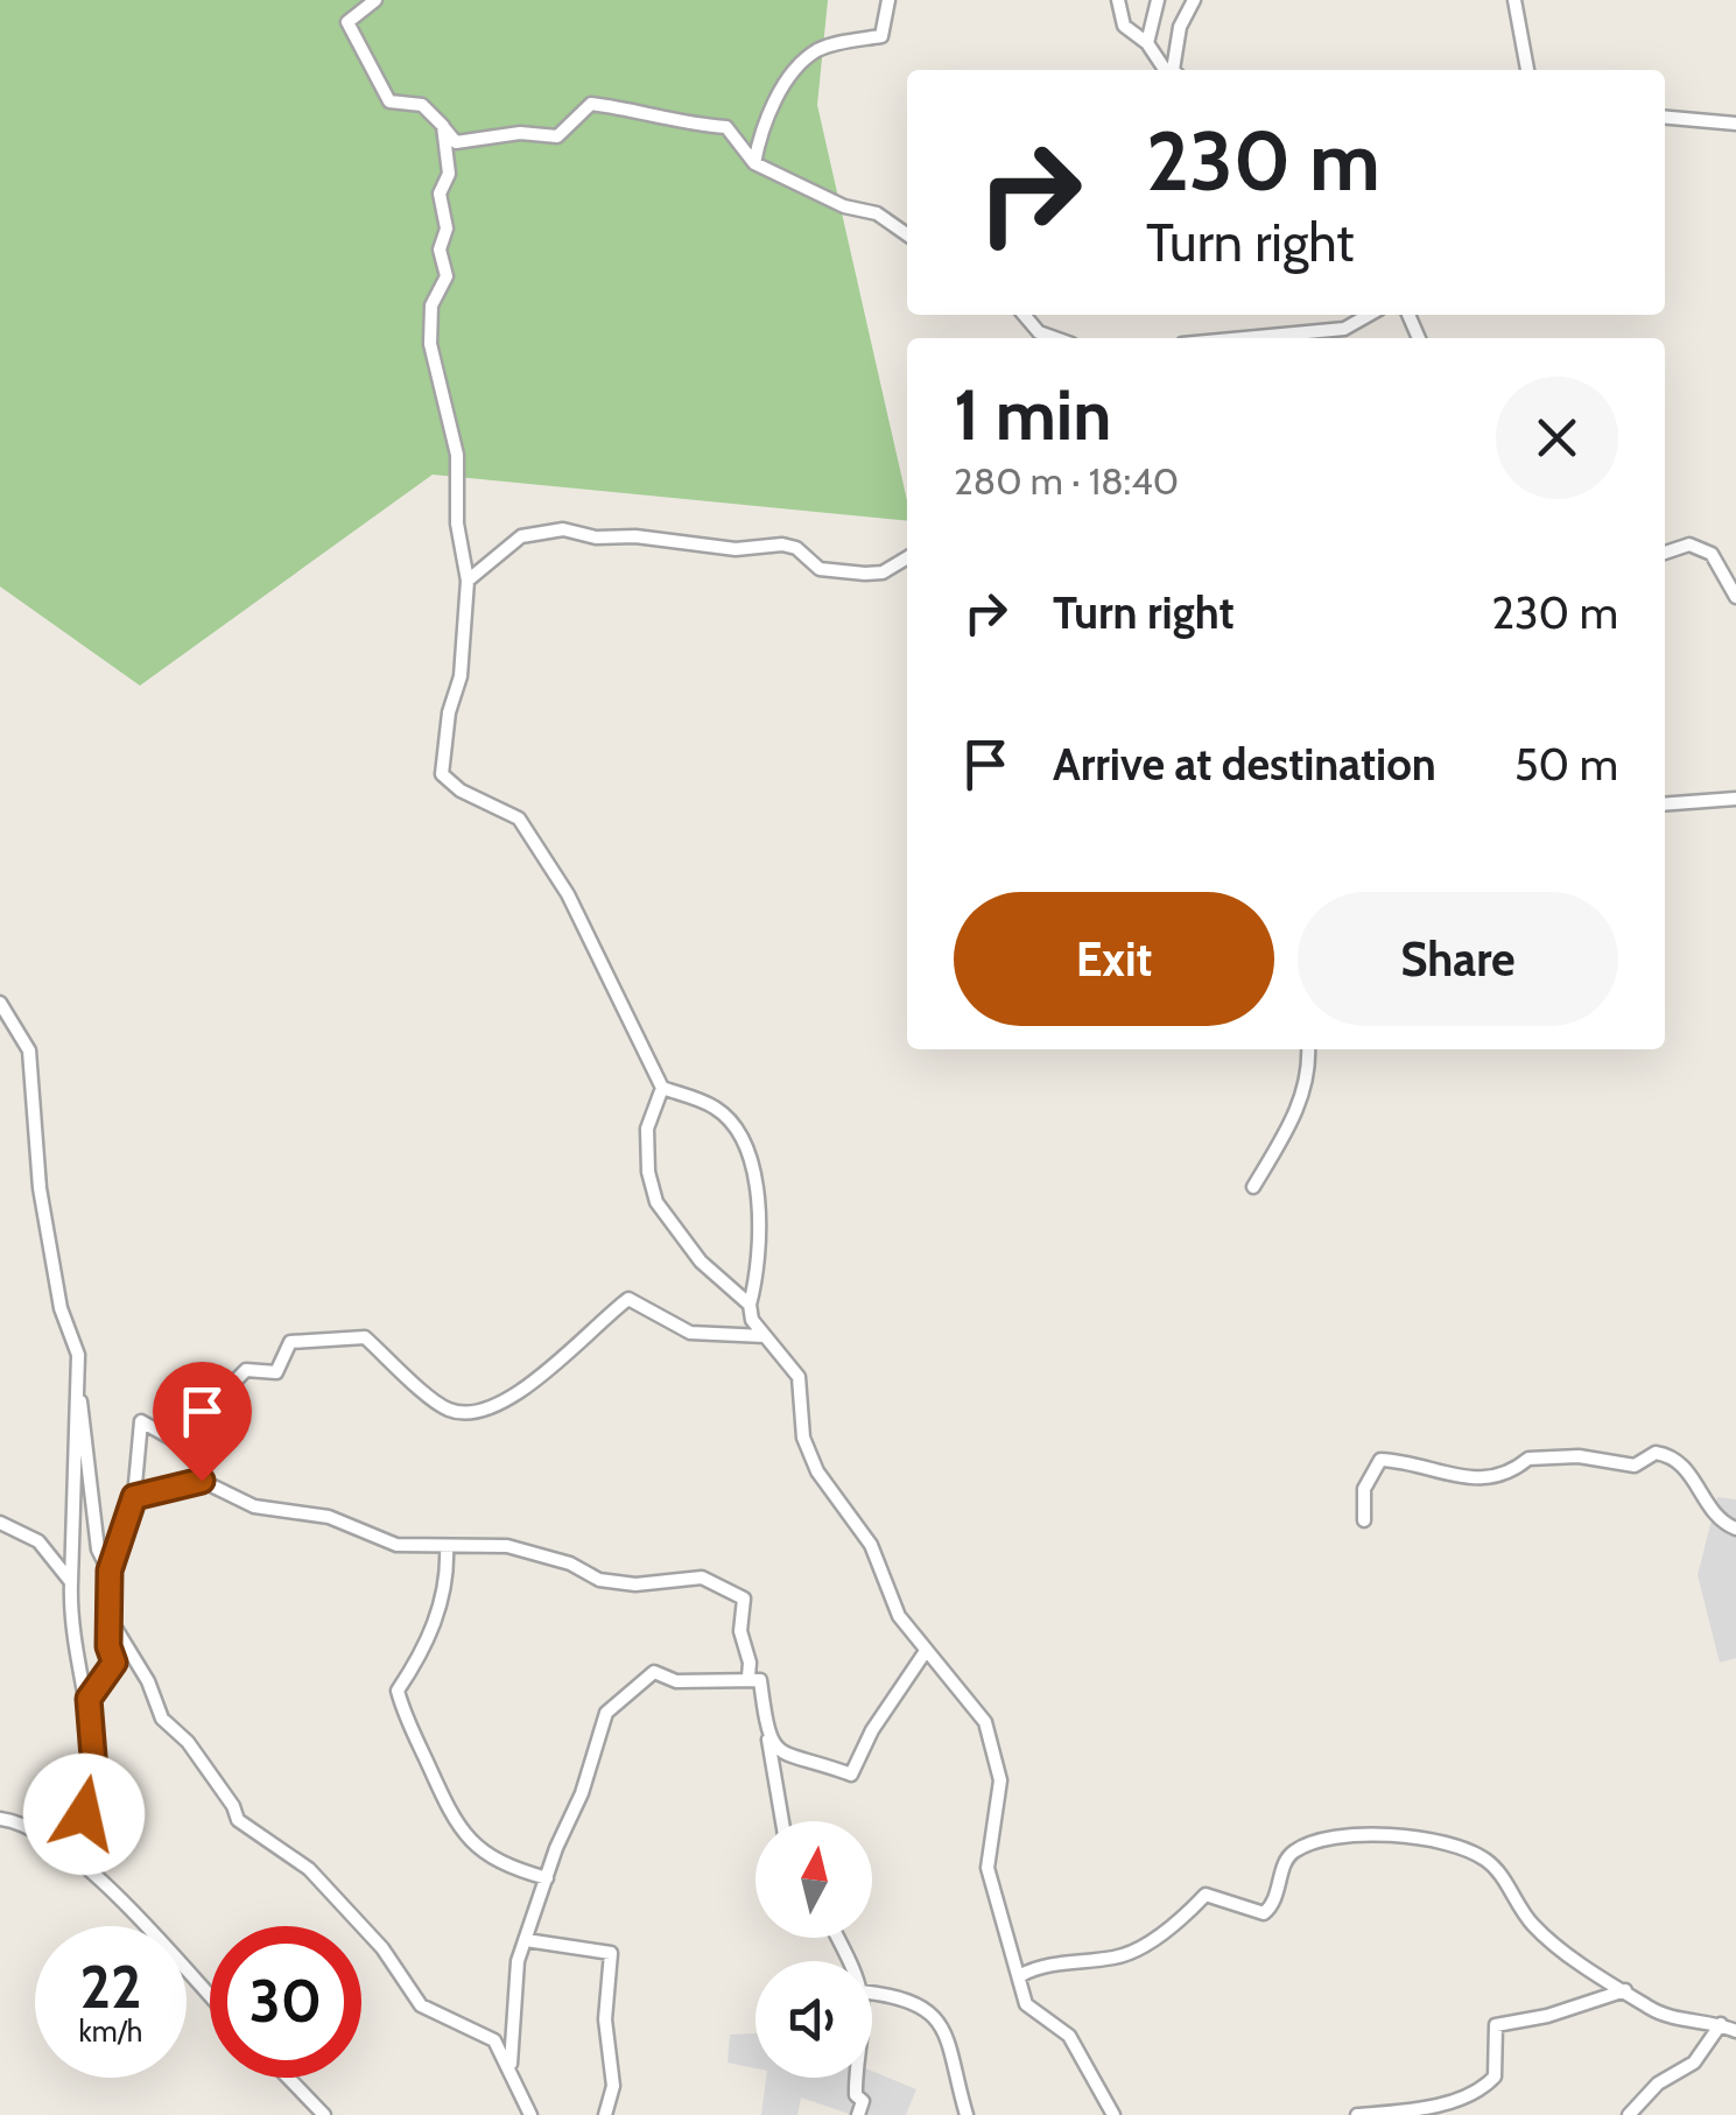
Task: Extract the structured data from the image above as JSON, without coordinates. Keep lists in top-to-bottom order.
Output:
{
  "north": "top",
  "page": {
    "turn": ["230 m", "Turn right"],
    "heading": ["1 min", "280 m · 18:40"],
    "list": [
      {
        "name": "Turn right",
        "value": "230 m"
      },
      {
        "name": "Arrive at destination",
        "value": "50 m"
      }
    ],
    "buttons": ["Exit", "Share"],
    "speed": "22 km/h",
    "limit": "30"
  }
}
